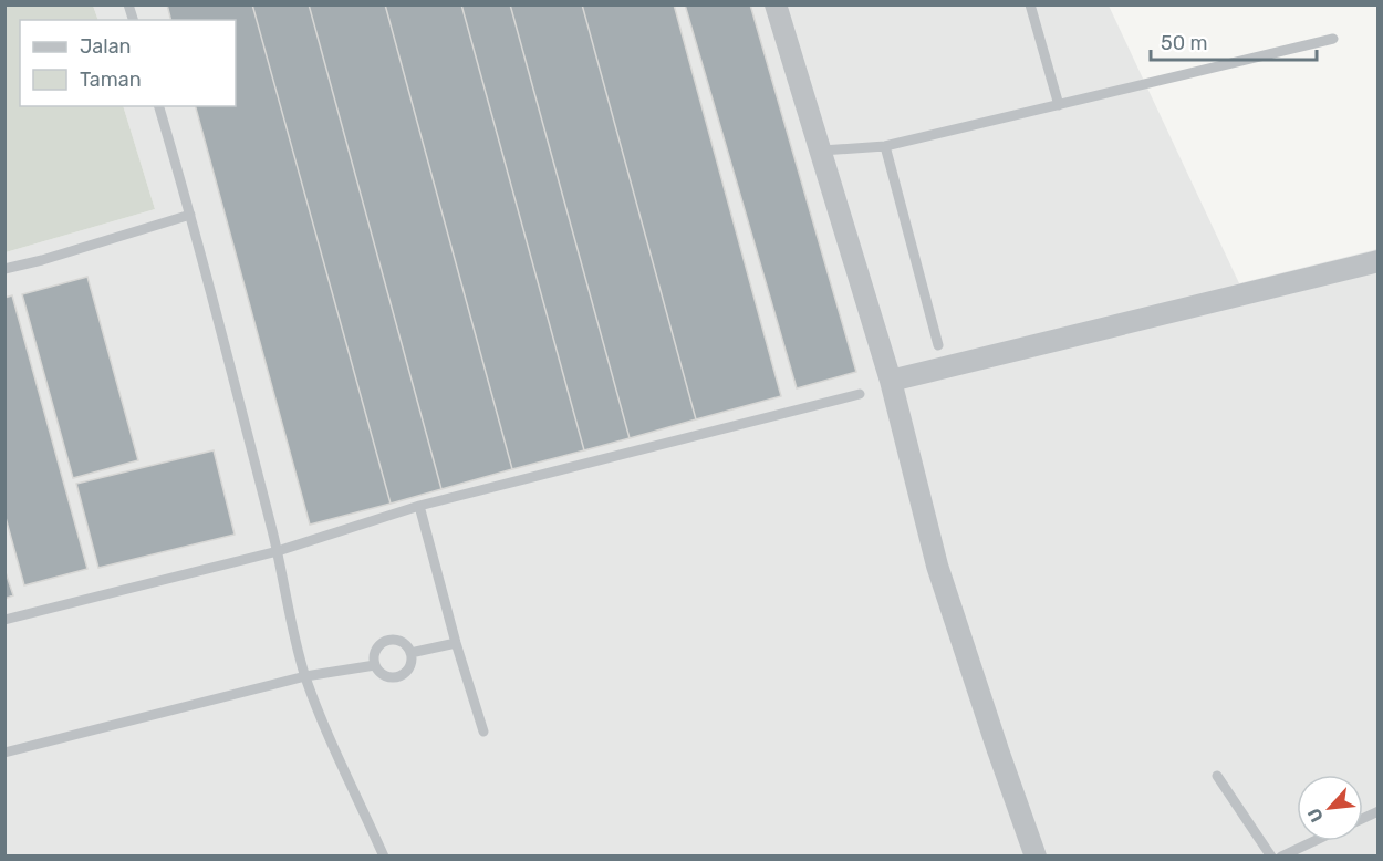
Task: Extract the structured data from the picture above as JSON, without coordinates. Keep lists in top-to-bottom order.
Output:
{
  "legend": ["Jalan", "Taman"],
  "scale_bar": "50 m",
  "north": "bottom left"
}
